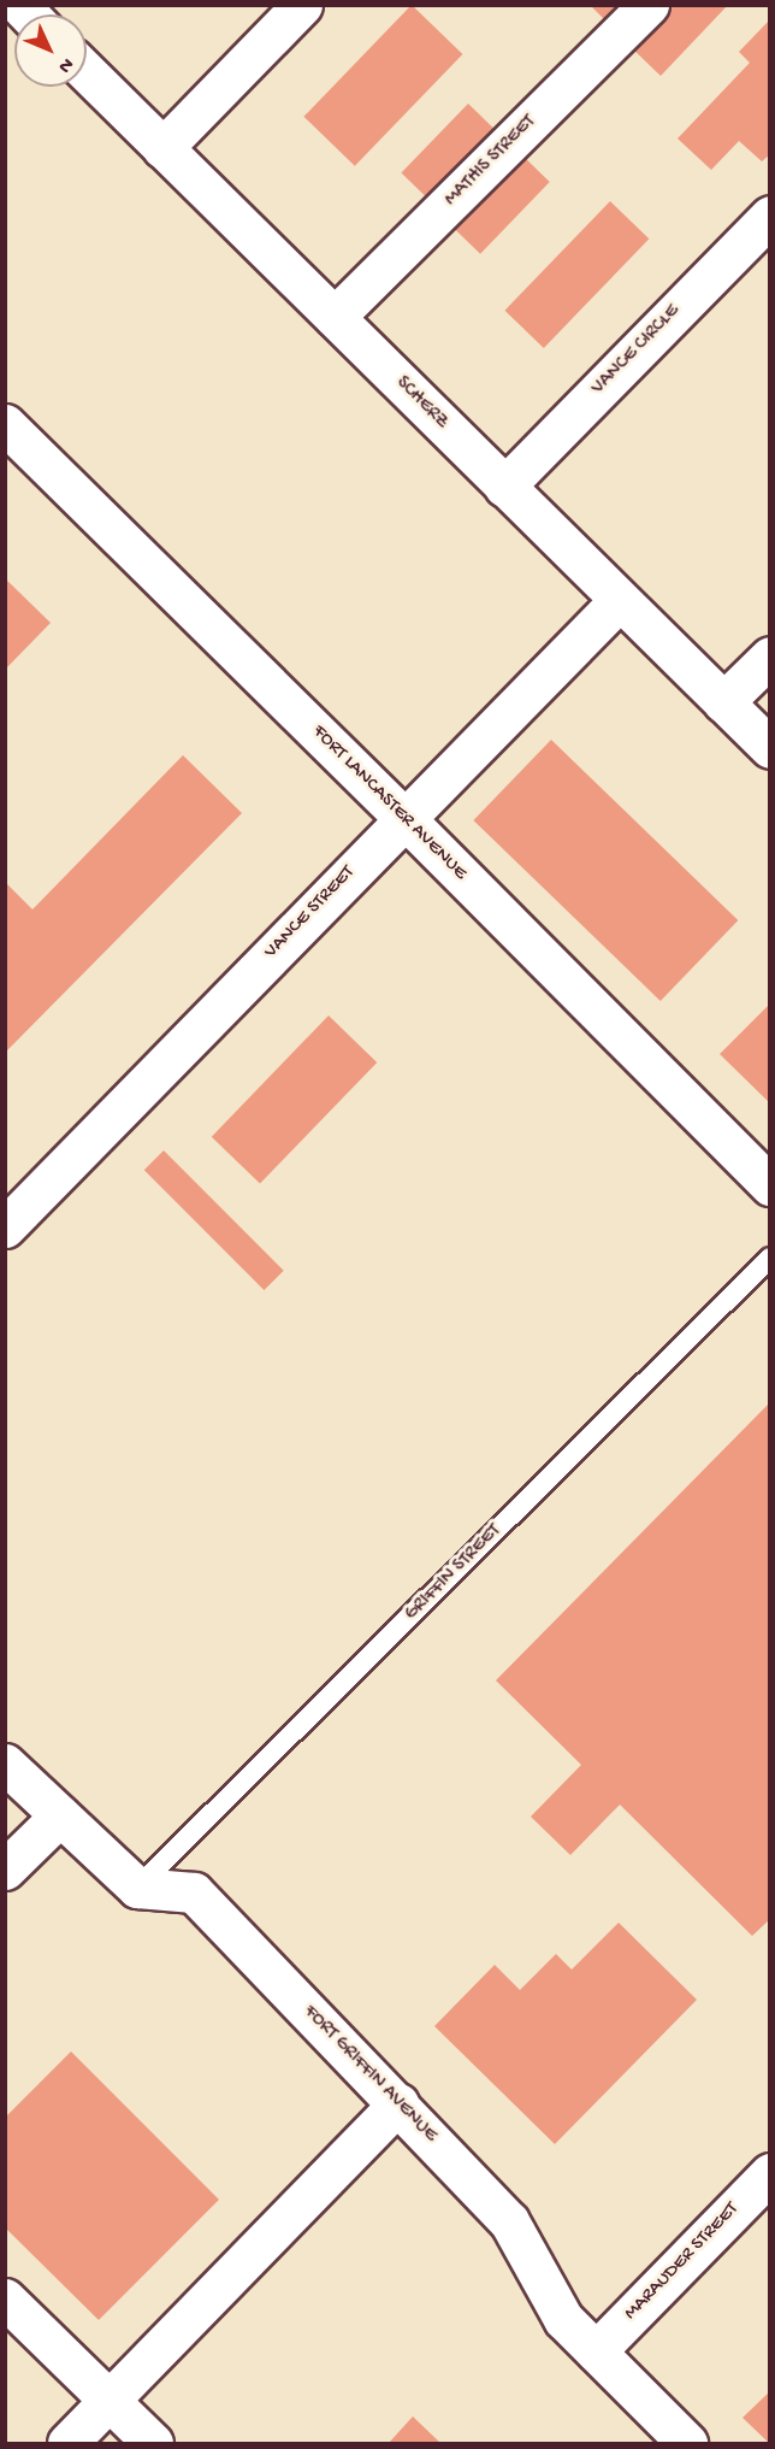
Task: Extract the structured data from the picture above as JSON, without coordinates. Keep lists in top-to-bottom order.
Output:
{
  "streets": {
    "street": [
      "MATHIS STREET",
      "VANCE CIRCLE",
      "SCHERZ",
      "FORT LANCASTER AVENUE",
      "VANCE STREET",
      "FORT GRIFFIN AVENUE",
      "MARAUDER STREET"
    ],
    "lane": ["GRIFFIN STREET"]
  },
  "crossings": [
    ["MATHIS STREET", "SCHERZ"],
    ["VANCE CIRCLE", "SCHERZ"],
    ["SCHERZ", "VANCE STREET"],
    ["FORT LANCASTER AVENUE", "VANCE STREET"],
    ["GRIFFIN STREET", "FORT GRIFFIN AVENUE"],
    ["FORT GRIFFIN AVENUE", "MARAUDER STREET"]
  ],
  "north": "bottom right"
}
